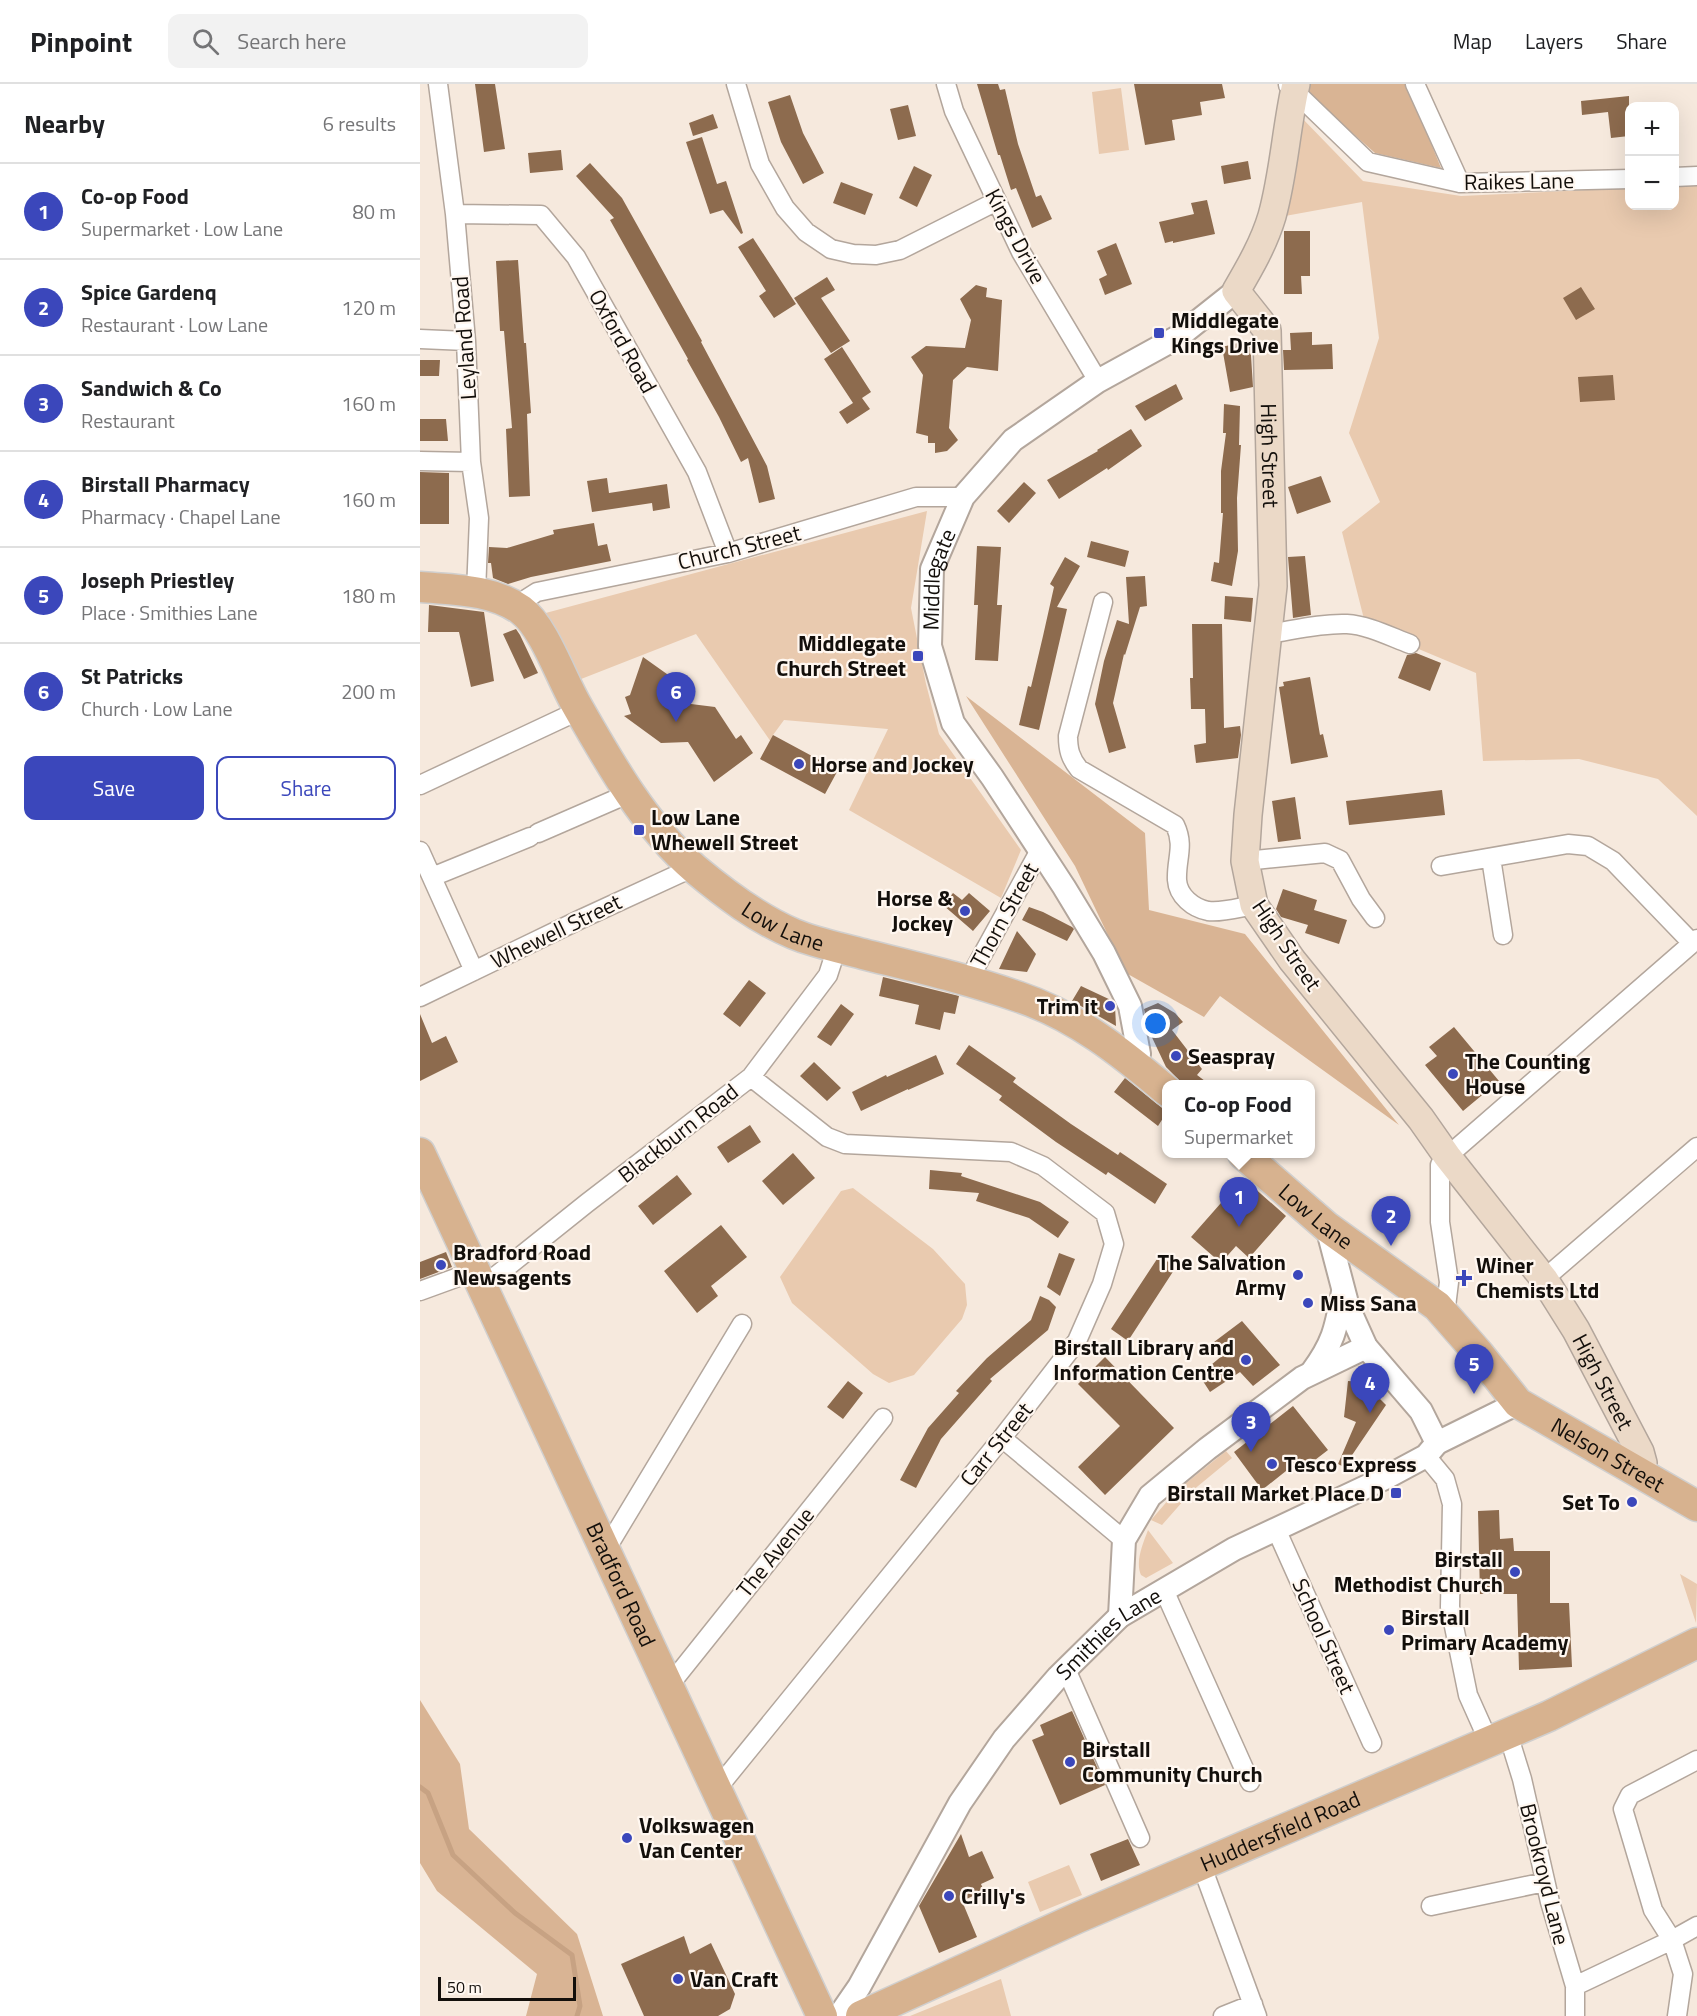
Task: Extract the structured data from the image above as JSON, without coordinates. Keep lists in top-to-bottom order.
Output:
{
  "streets": {
    "main road": [
      "High Street",
      "Low Lane",
      "Nelson Street",
      "Bradford Road",
      "Huddersfield Road"
    ],
    "street": [
      "Raikes Lane",
      "Kings Drive",
      "Leyland Road",
      "Oxford Road",
      "Church Street",
      "Middlegate",
      "Thorn Street",
      "Whewell Street",
      "Blackburn Road",
      "Carr Street",
      "The Avenue",
      "Smithies Lane",
      "School Street",
      "Brookroyd Lane"
    ]
  },
  "crossings": [
    ["Kings Drive", "Middlegate"],
    ["Leyland Road", "Oxford Road"],
    ["Oxford Road", "Church Street"],
    ["High Street", "Middlegate"],
    ["High Street", "Nelson Street"],
    ["Church Street", "Middlegate"],
    ["Church Street", "Low Lane"],
    ["Middlegate", "Thorn Street"],
    ["Middlegate", "Low Lane"],
    ["Thorn Street", "Low Lane"],
    ["Low Lane", "Whewell Street"],
    ["Low Lane", "Blackburn Road"],
    ["Low Lane", "Nelson Street"],
    ["Low Lane", "Smithies Lane"],
    ["Blackburn Road", "Carr Street"],
    ["Blackburn Road", "Bradford Road"],
    ["Carr Street", "Bradford Road"],
    ["Nelson Street", "Smithies Lane"],
    ["The Avenue", "Bradford Road"],
    ["Smithies Lane", "School Street"],
    ["Smithies Lane", "Brookroyd Lane"],
    ["Huddersfield Road", "Brookroyd Lane"]
  ],
  "places": {
    "transit": [
      "Middlegate Kings Drive",
      "Middlegate Church Street",
      "Low Lane Whewell Street",
      "Birstall Market Place D"
    ],
    "other": [
      "Horse and Jockey",
      "Horse & Jockey",
      "Trim it",
      "Seaspray",
      "The Counting House",
      "Bradford Road Newsagents",
      "The Salvation Army",
      "Miss Sana",
      "Birstall Library and Information Centre",
      "Tesco Express",
      "Set To",
      "Birstall Methodist Church",
      "Birstall Primary Academy",
      "Birstall Community Church",
      "Volkswagen Van Center",
      "Crilly's",
      "Van Craft"
    ],
    "health": ["Winer Chemists Ltd"]
  },
  "scale_bar": "50 m",
  "page": {
    "header": "Pinpoint",
    "search": "Search here",
    "nav": ["Map", "Layers", "Share"],
    "heading": ["Nearby", "6 results"],
    "map_buttons": ["+", "−"],
    "list": [
      {
        "mark": "1",
        "name": "Co-op Food",
        "note": "Supermarket · Low Lane",
        "value": "80 m"
      },
      {
        "mark": "2",
        "name": "Spice Gardenq",
        "note": "Restaurant · Low Lane",
        "value": "120 m"
      },
      {
        "mark": "3",
        "name": "Sandwich & Co",
        "note": "Restaurant",
        "value": "160 m"
      },
      {
        "mark": "4",
        "name": "Birstall Pharmacy",
        "note": "Pharmacy · Chapel Lane",
        "value": "160 m"
      },
      {
        "mark": "5",
        "name": "Joseph Priestley",
        "note": "Place · Smithies Lane",
        "value": "180 m"
      },
      {
        "mark": "6",
        "name": "St Patricks",
        "note": "Church · Low Lane",
        "value": "200 m"
      }
    ],
    "pins": [
      "6",
      "1",
      "2",
      "5",
      "4",
      "3"
    ],
    "buttons": ["Save", "Share"],
    "popup": ["Co-op Food", "Supermarket"],
    "scale": "50 m"
  }
}
